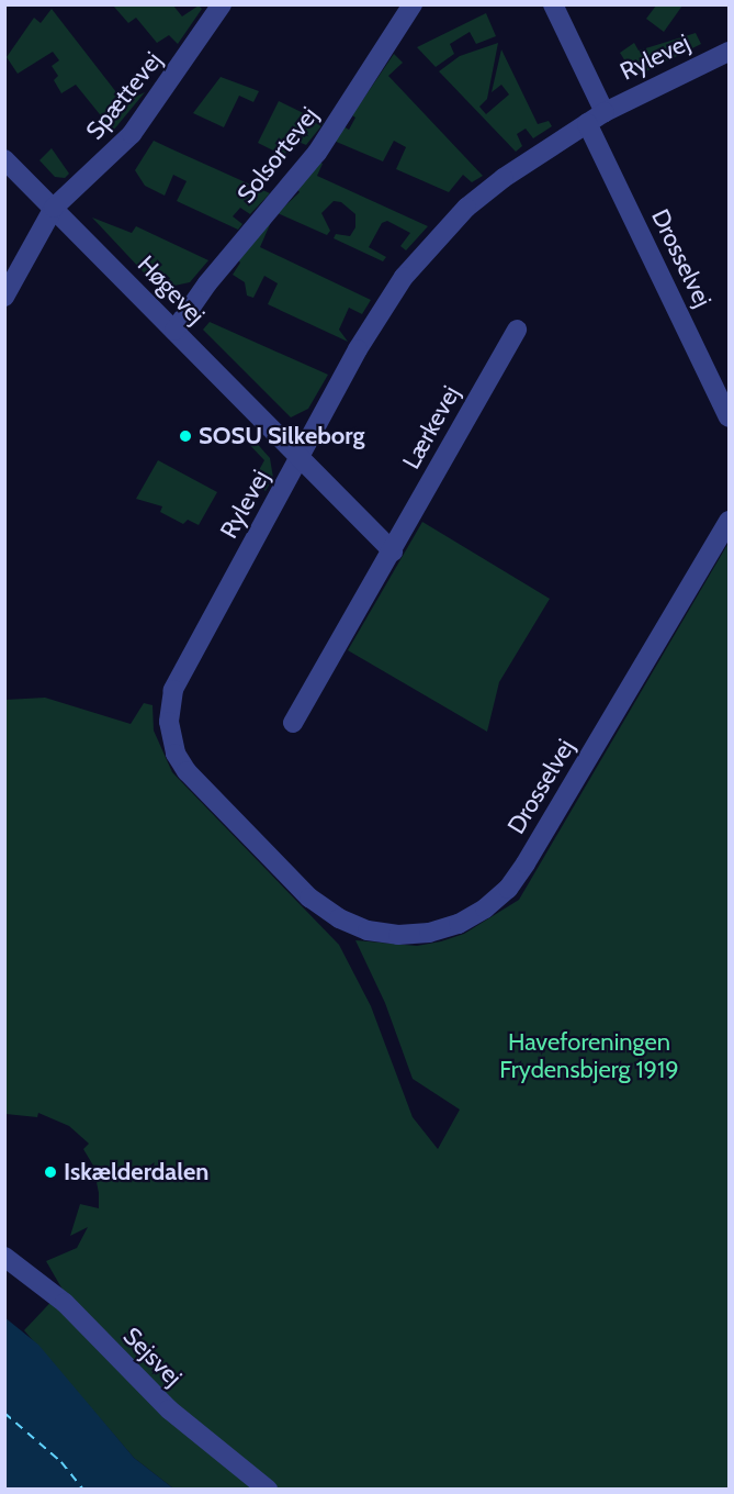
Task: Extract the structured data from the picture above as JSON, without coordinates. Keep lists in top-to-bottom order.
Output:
{
  "streets": {
    "street": [
      "Rylevej",
      "Spættevej",
      "Solsortevej",
      "Drosselvej",
      "Høgevej",
      "Lærkevej",
      "Sejsvej"
    ]
  },
  "crossings": [
    ["Rylevej", "Drosselvej"],
    ["Rylevej", "Høgevej"],
    ["Spættevej", "Høgevej"],
    ["Solsortevej", "Høgevej"]
  ],
  "parks": ["Haveforeningen Frydensbjerg 1919"],
  "places": ["SOSU Silkeborg", "Iskælderdalen"]
}
